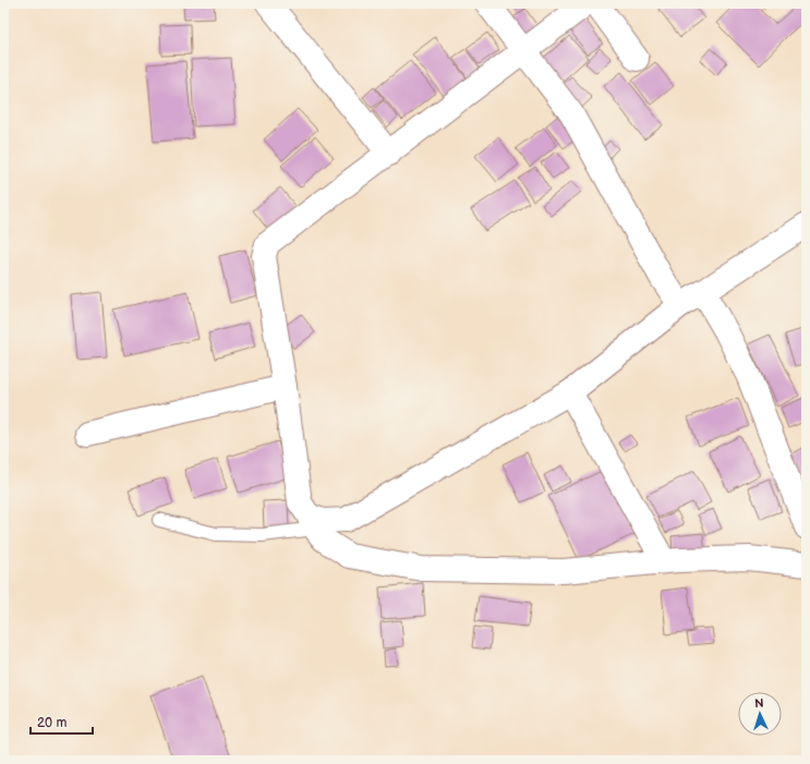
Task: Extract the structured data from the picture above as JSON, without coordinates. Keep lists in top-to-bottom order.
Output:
{
  "scale_bar": "20 m",
  "north": "top"
}
